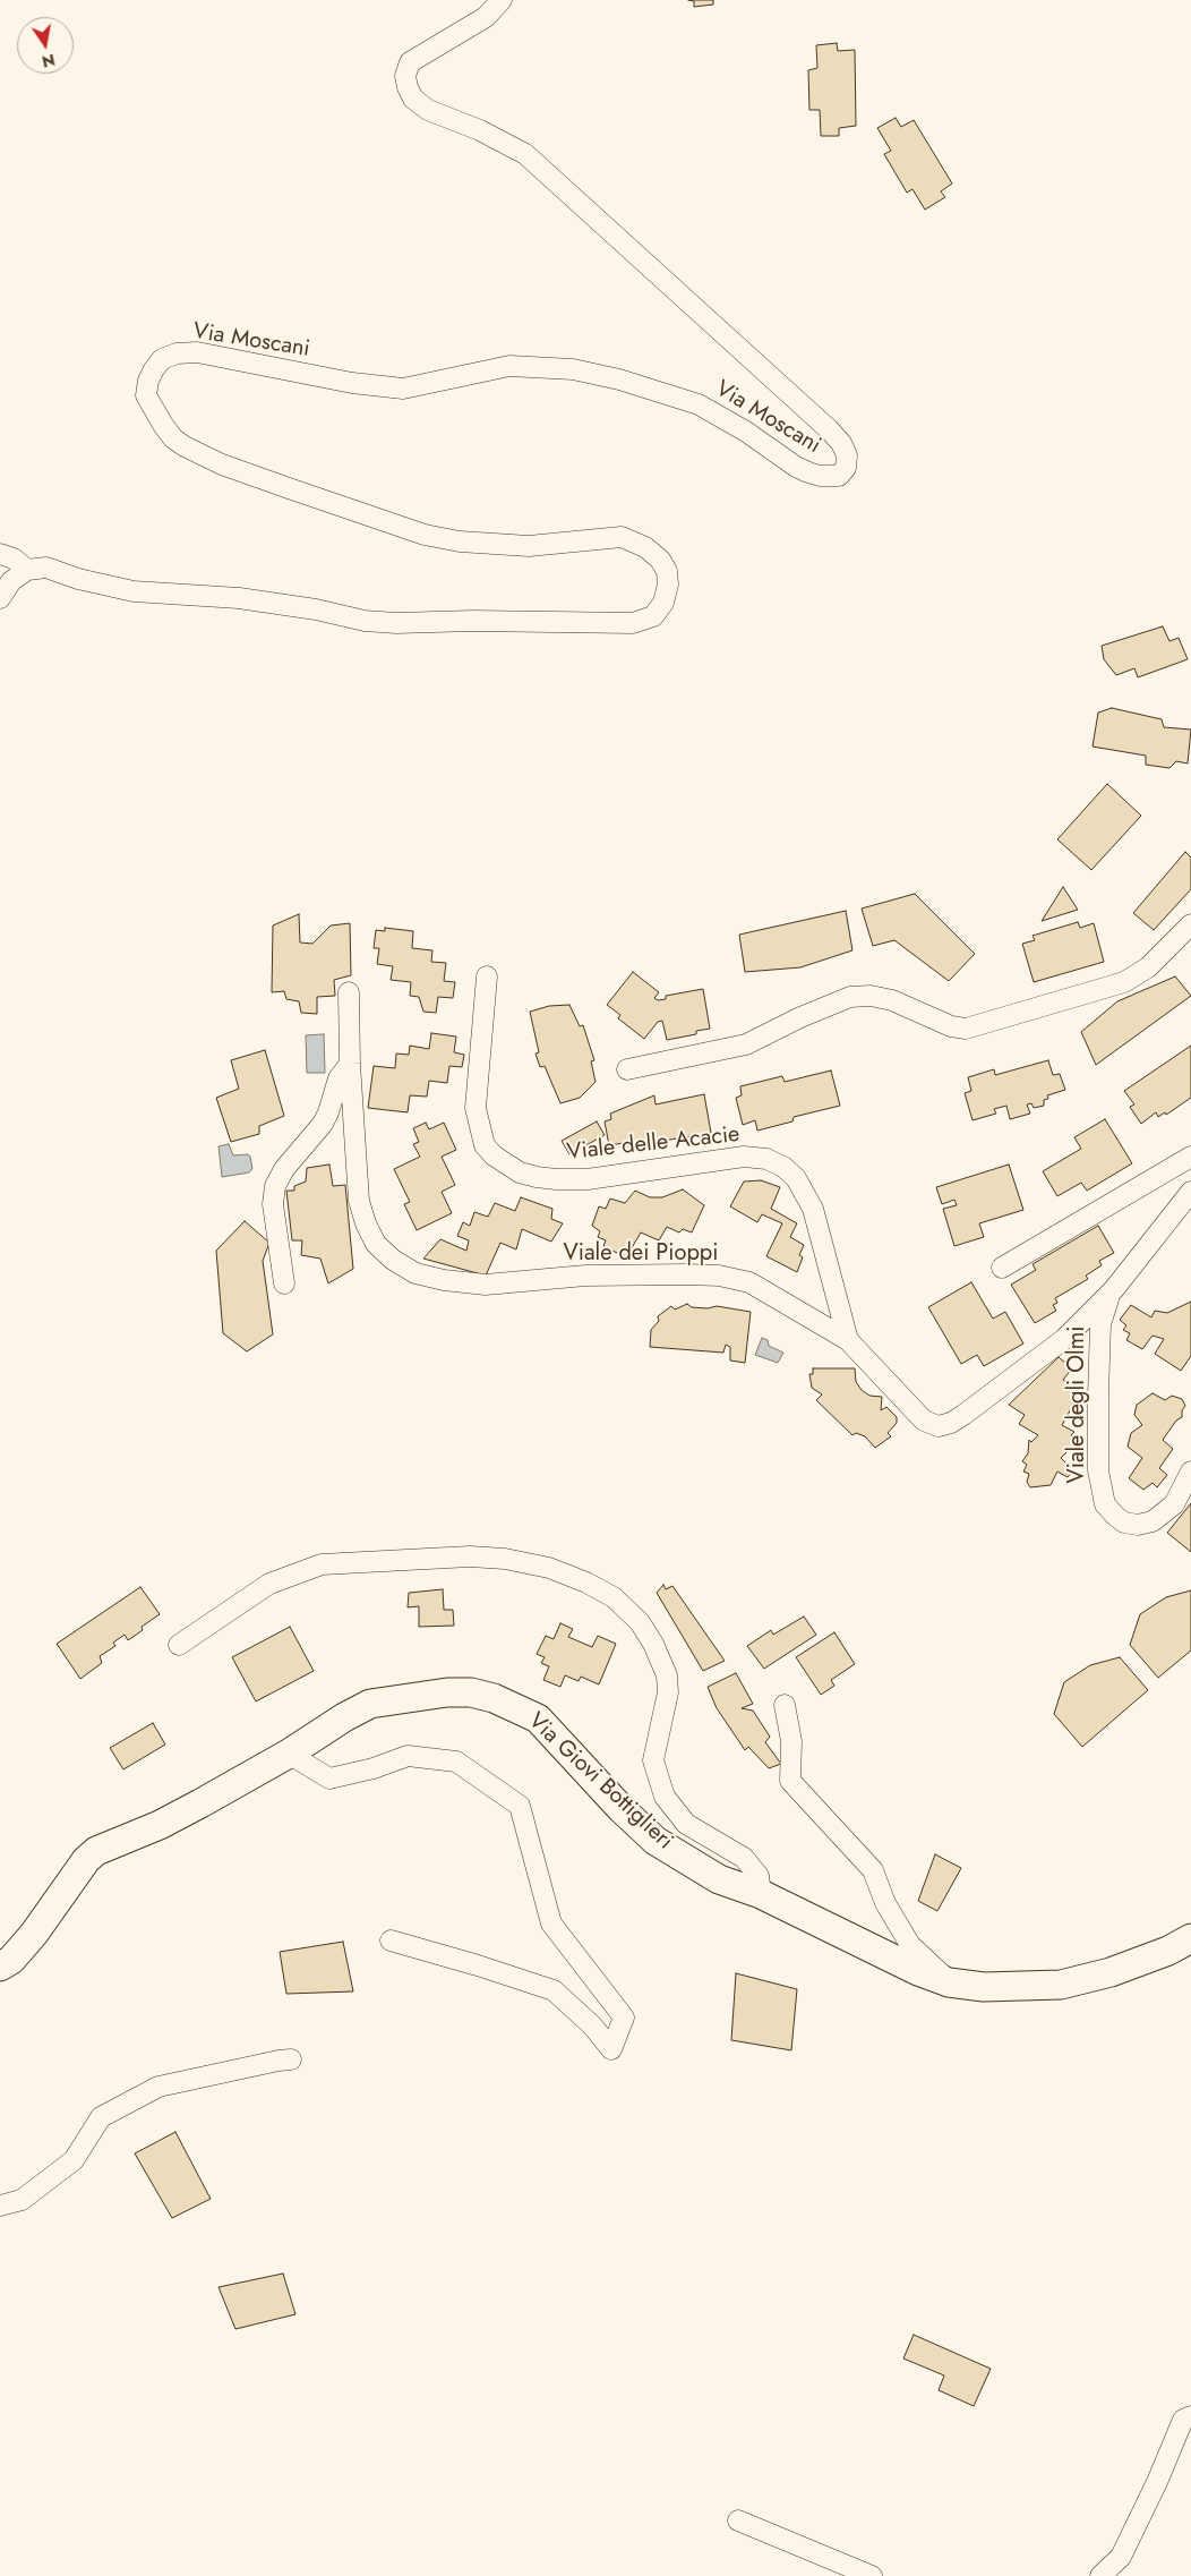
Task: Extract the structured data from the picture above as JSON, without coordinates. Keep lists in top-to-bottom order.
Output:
{
  "streets": {
    "street": [
      "Via Moscani",
      "Viale delle Acacie",
      "Viale dei Pioppi",
      "Viale degli Olmi",
      "Via Giovi Bottiglieri"
    ]
  },
  "crossings": [
    ["Viale delle Acacie", "Viale dei Pioppi"],
    ["Viale dei Pioppi", "Viale degli Olmi"]
  ],
  "north": "bottom"
}
